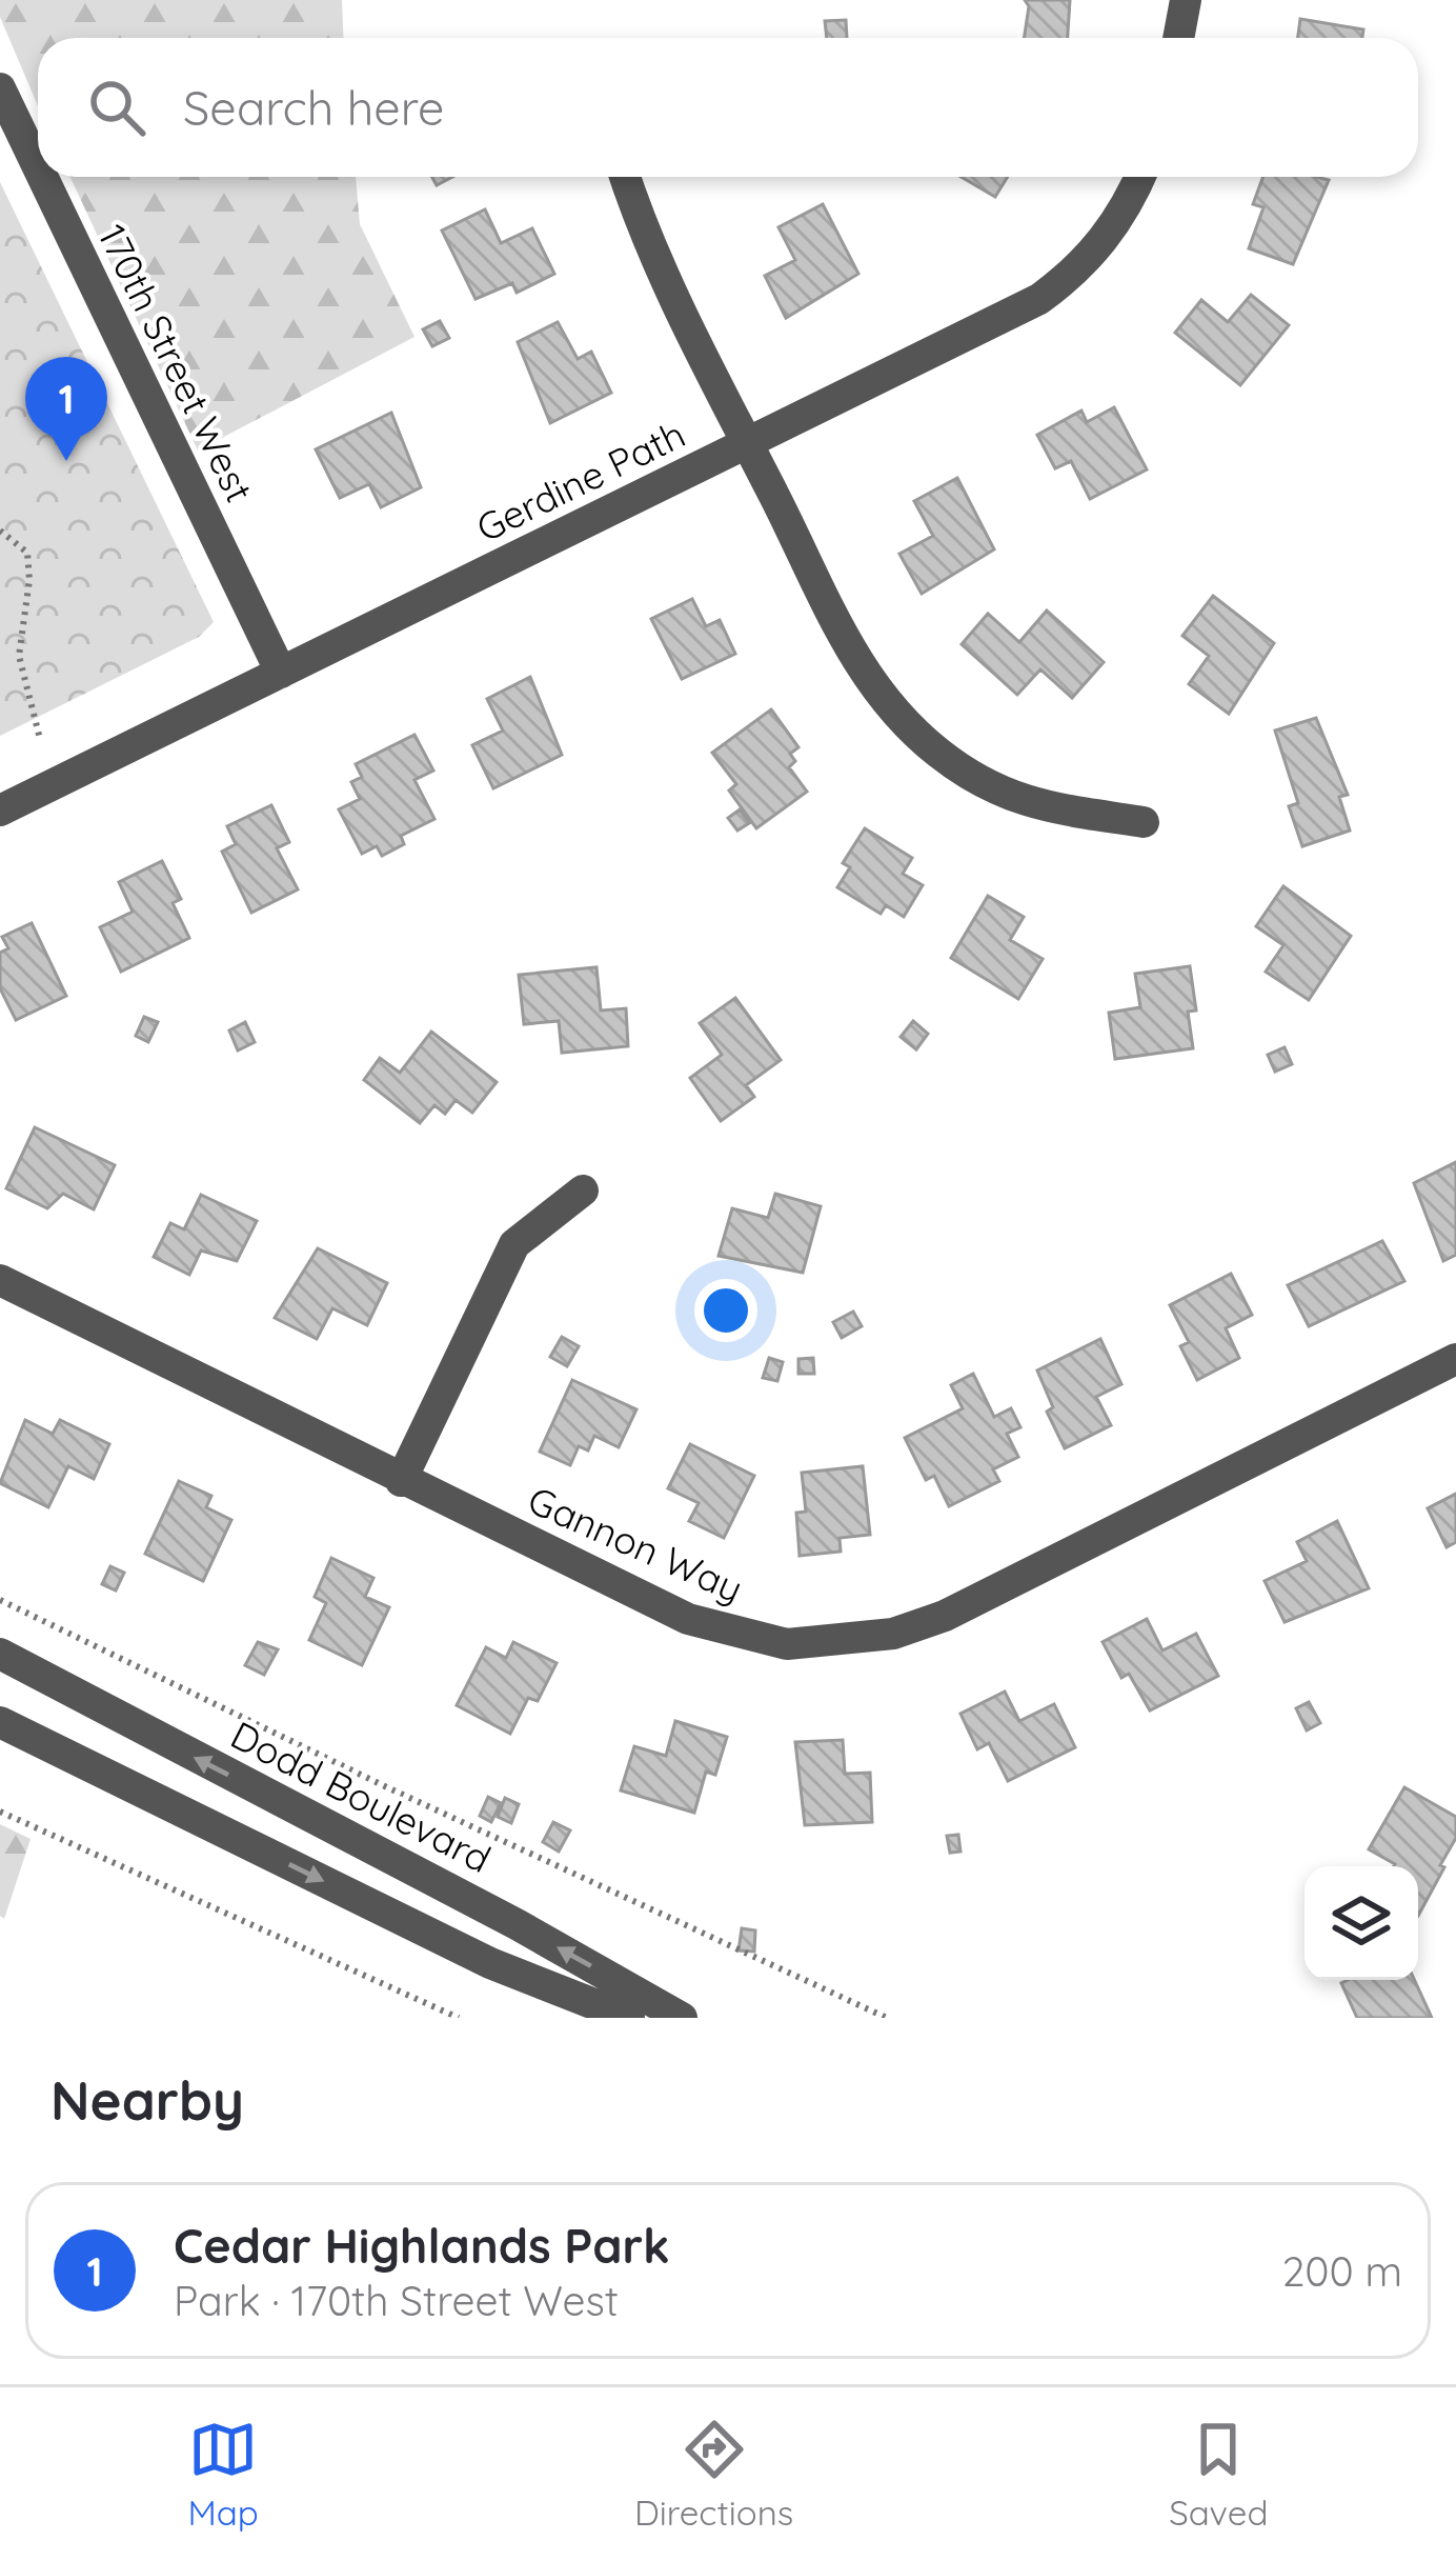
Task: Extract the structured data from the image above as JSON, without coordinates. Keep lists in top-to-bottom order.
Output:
{
  "streets": {
    "street": [
      "170th Street West",
      "Gerdine Path",
      "Gannon Way",
      "Dodd Boulevard"
    ]
  },
  "crossings": [
    ["170th Street West", "Gerdine Path"]
  ],
  "page": {
    "search": "Search here",
    "pins": "1",
    "heading": "Nearby",
    "list": [
      {
        "mark": "1",
        "name": "Cedar Highlands Park",
        "note": "Park · 170th Street West",
        "value": "200 m"
      }
    ],
    "nav": ["Map", "Directions", "Saved"]
  }
}
